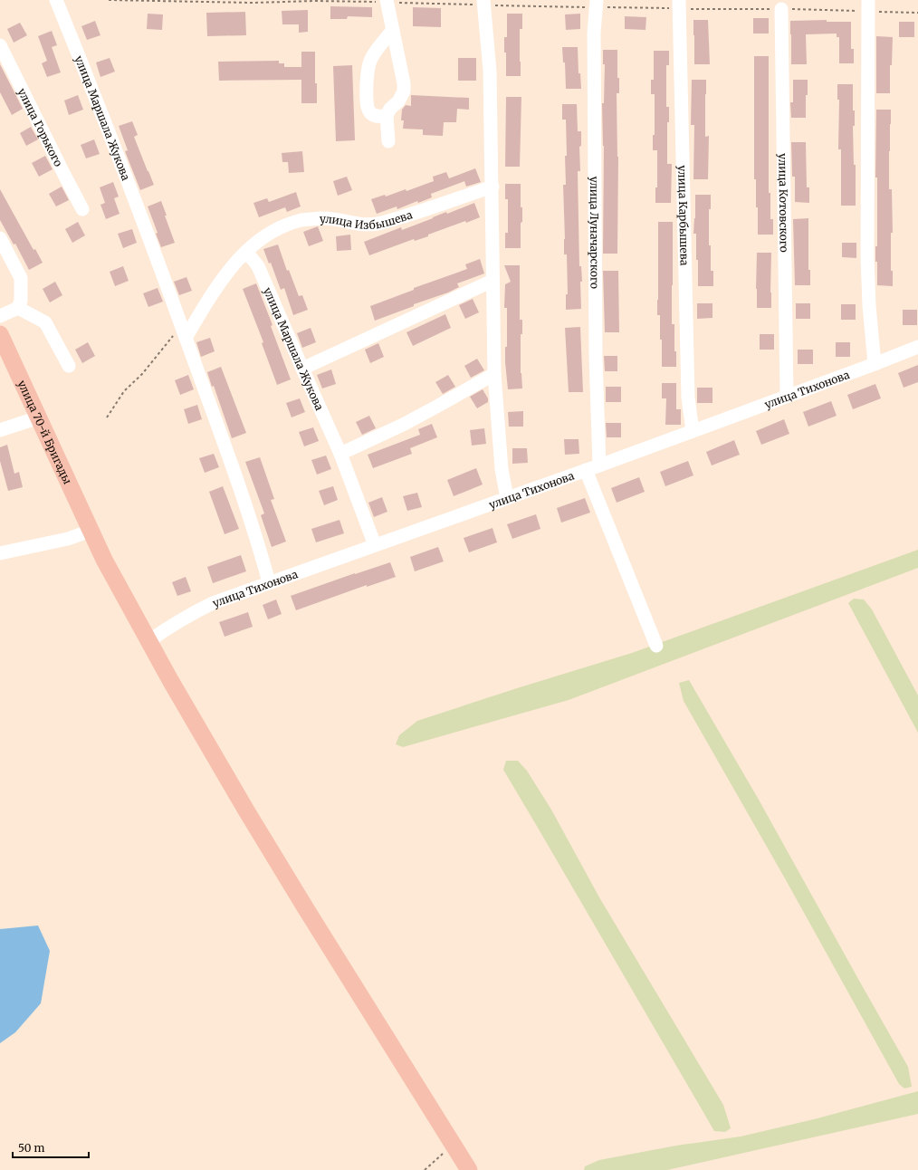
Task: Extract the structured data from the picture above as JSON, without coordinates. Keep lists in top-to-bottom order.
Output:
{
  "streets": {
    "main road": ["улица 70-й Бригады"],
    "street": [
      "улица Маршала Жукова",
      "улица Горького",
      "улица Котовского",
      "улица Избышева",
      "улица Карбышева",
      "улица Луначарского",
      "улица Тихонова"
    ]
  },
  "crossings": [
    ["улица Маршала Жукова", "улица Избышева"],
    ["улица Маршала Жукова", "улица Тихонова"],
    ["улица Котовского", "улица Тихонова"],
    ["улица Карбышева", "улица Тихонова"],
    ["улица Луначарского", "улица Тихонова"],
    ["улица Тихонова", "улица 70-й Бригады"]
  ],
  "scale_bar": "50 m"
}
